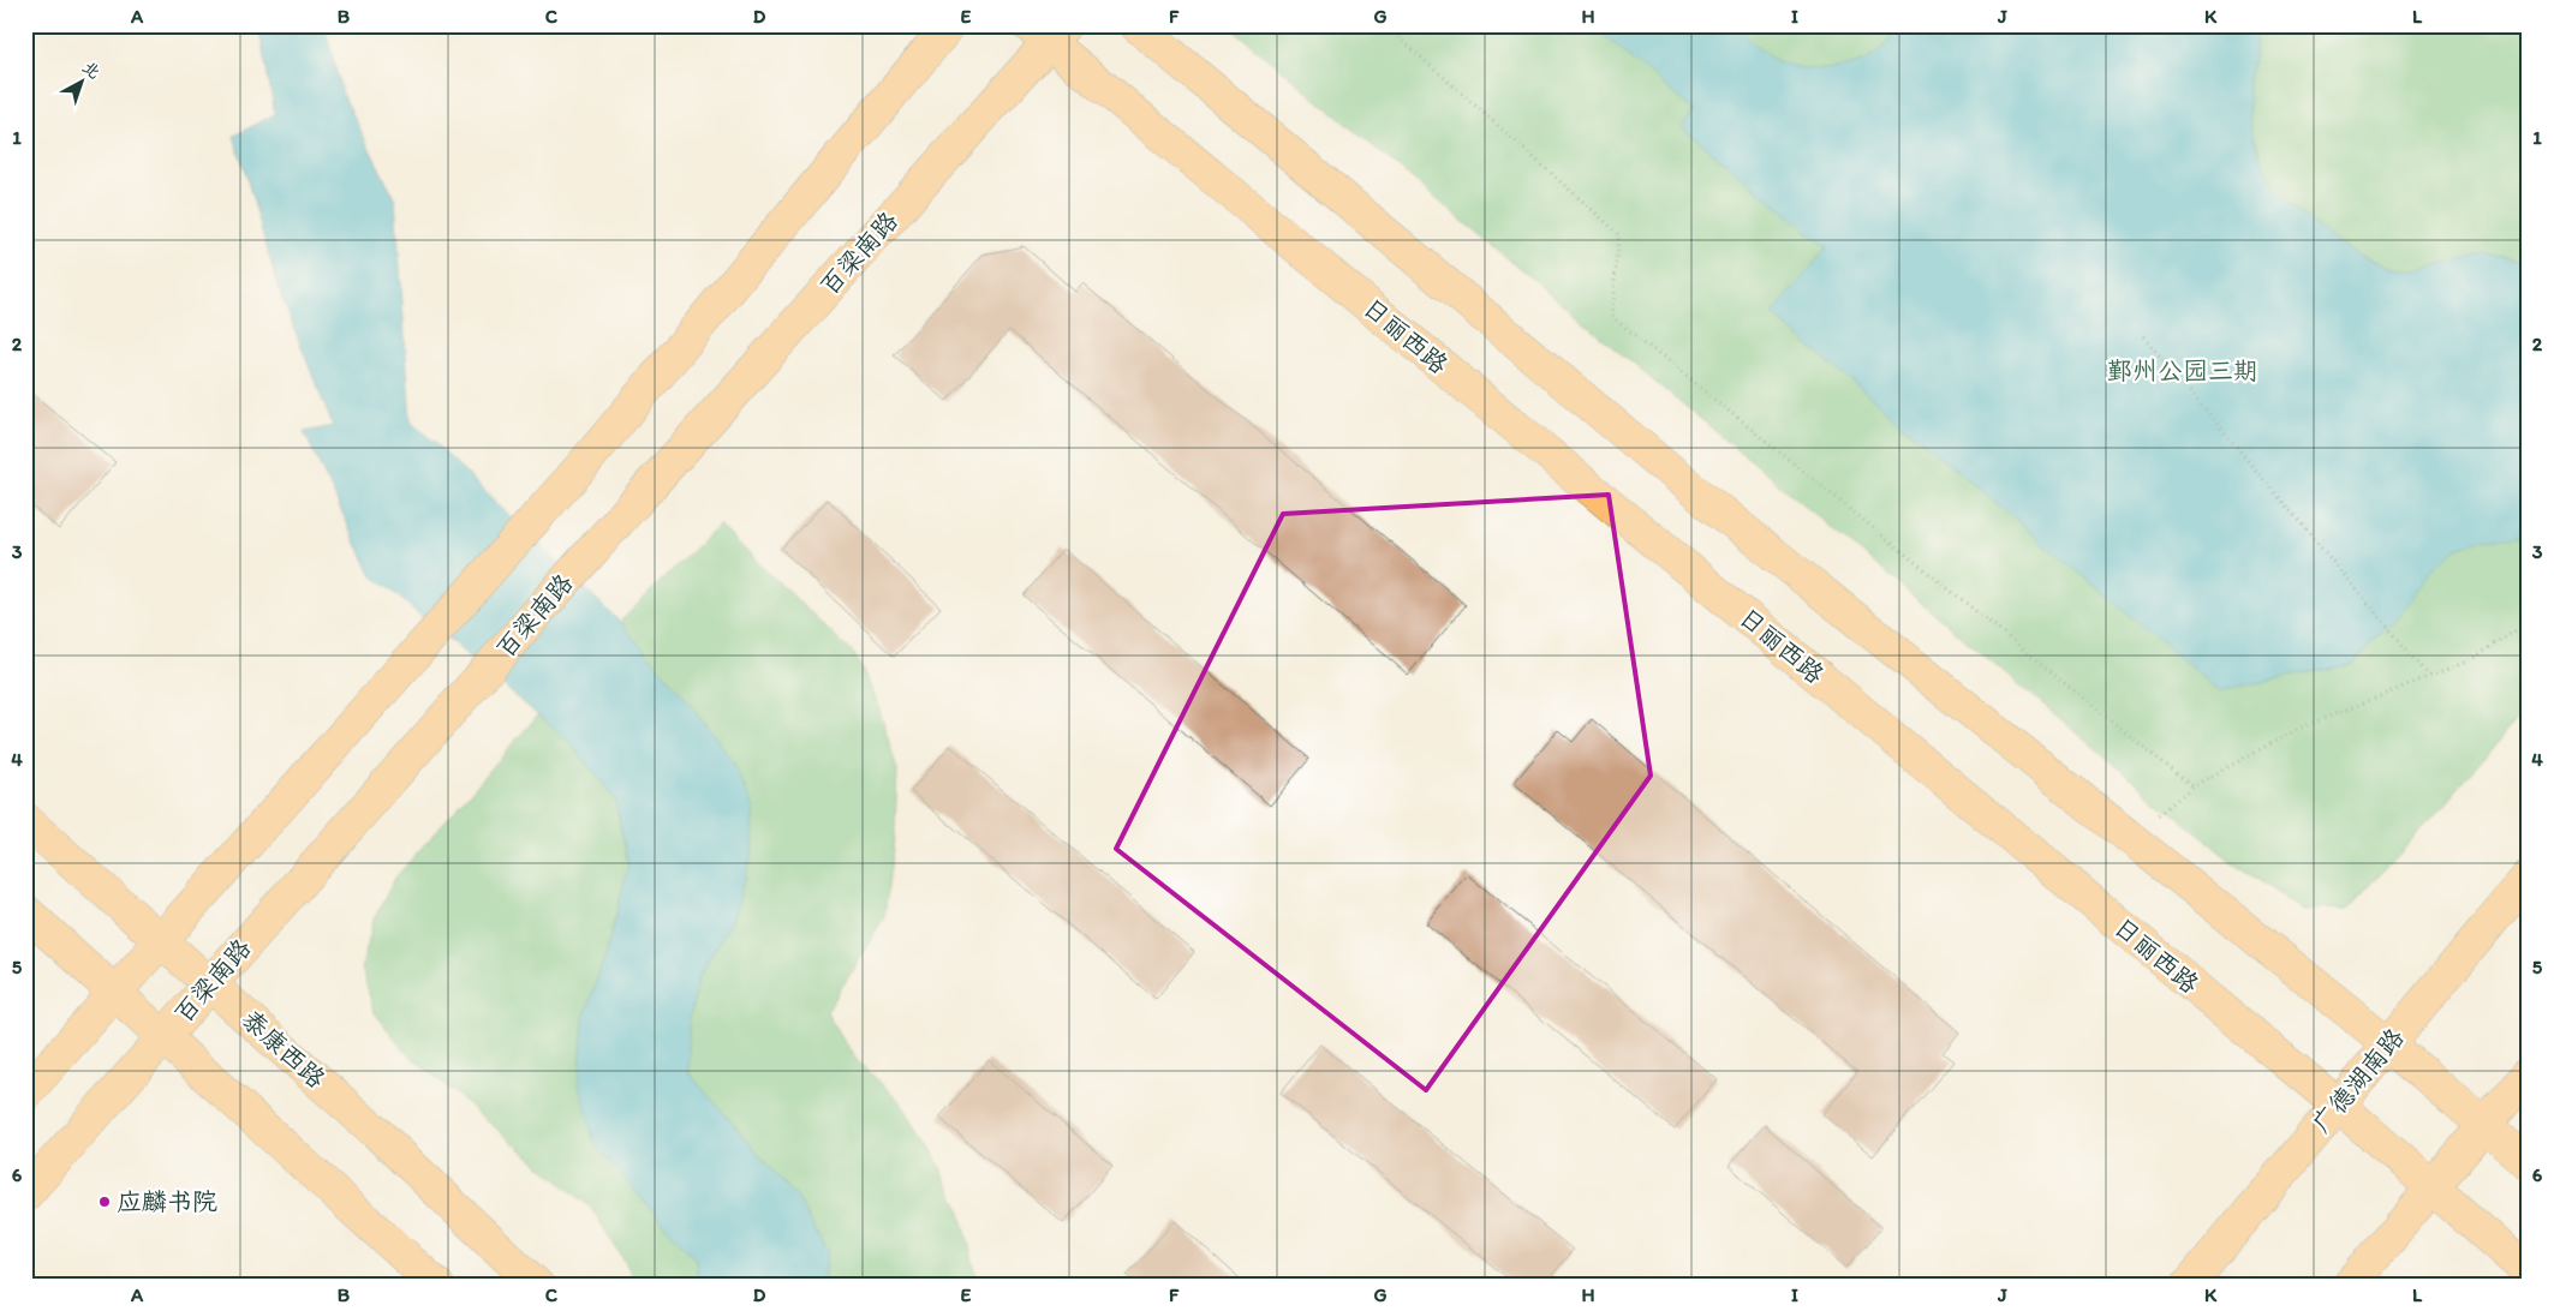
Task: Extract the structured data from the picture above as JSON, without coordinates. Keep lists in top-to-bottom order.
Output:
{
  "streets": {
    "main road": [
      "百梁南路",
      "日丽西路",
      "泰康西路",
      "广德湖南路"
    ]
  },
  "crossings": [
    ["百梁南路", "日丽西路"],
    ["百梁南路", "泰康西路"],
    ["日丽西路", "广德湖南路"]
  ],
  "parks": ["鄞州公园三期"],
  "places": ["应麟书院"],
  "north": "top right",
  "grid": {
    "columns": [
      "A",
      "B",
      "C",
      "D",
      "E",
      "F",
      "G",
      "H",
      "I",
      "J",
      "K",
      "L"
    ],
    "rows": [
      "1",
      "2",
      "3",
      "4",
      "5",
      "6"
    ]
  }
}
